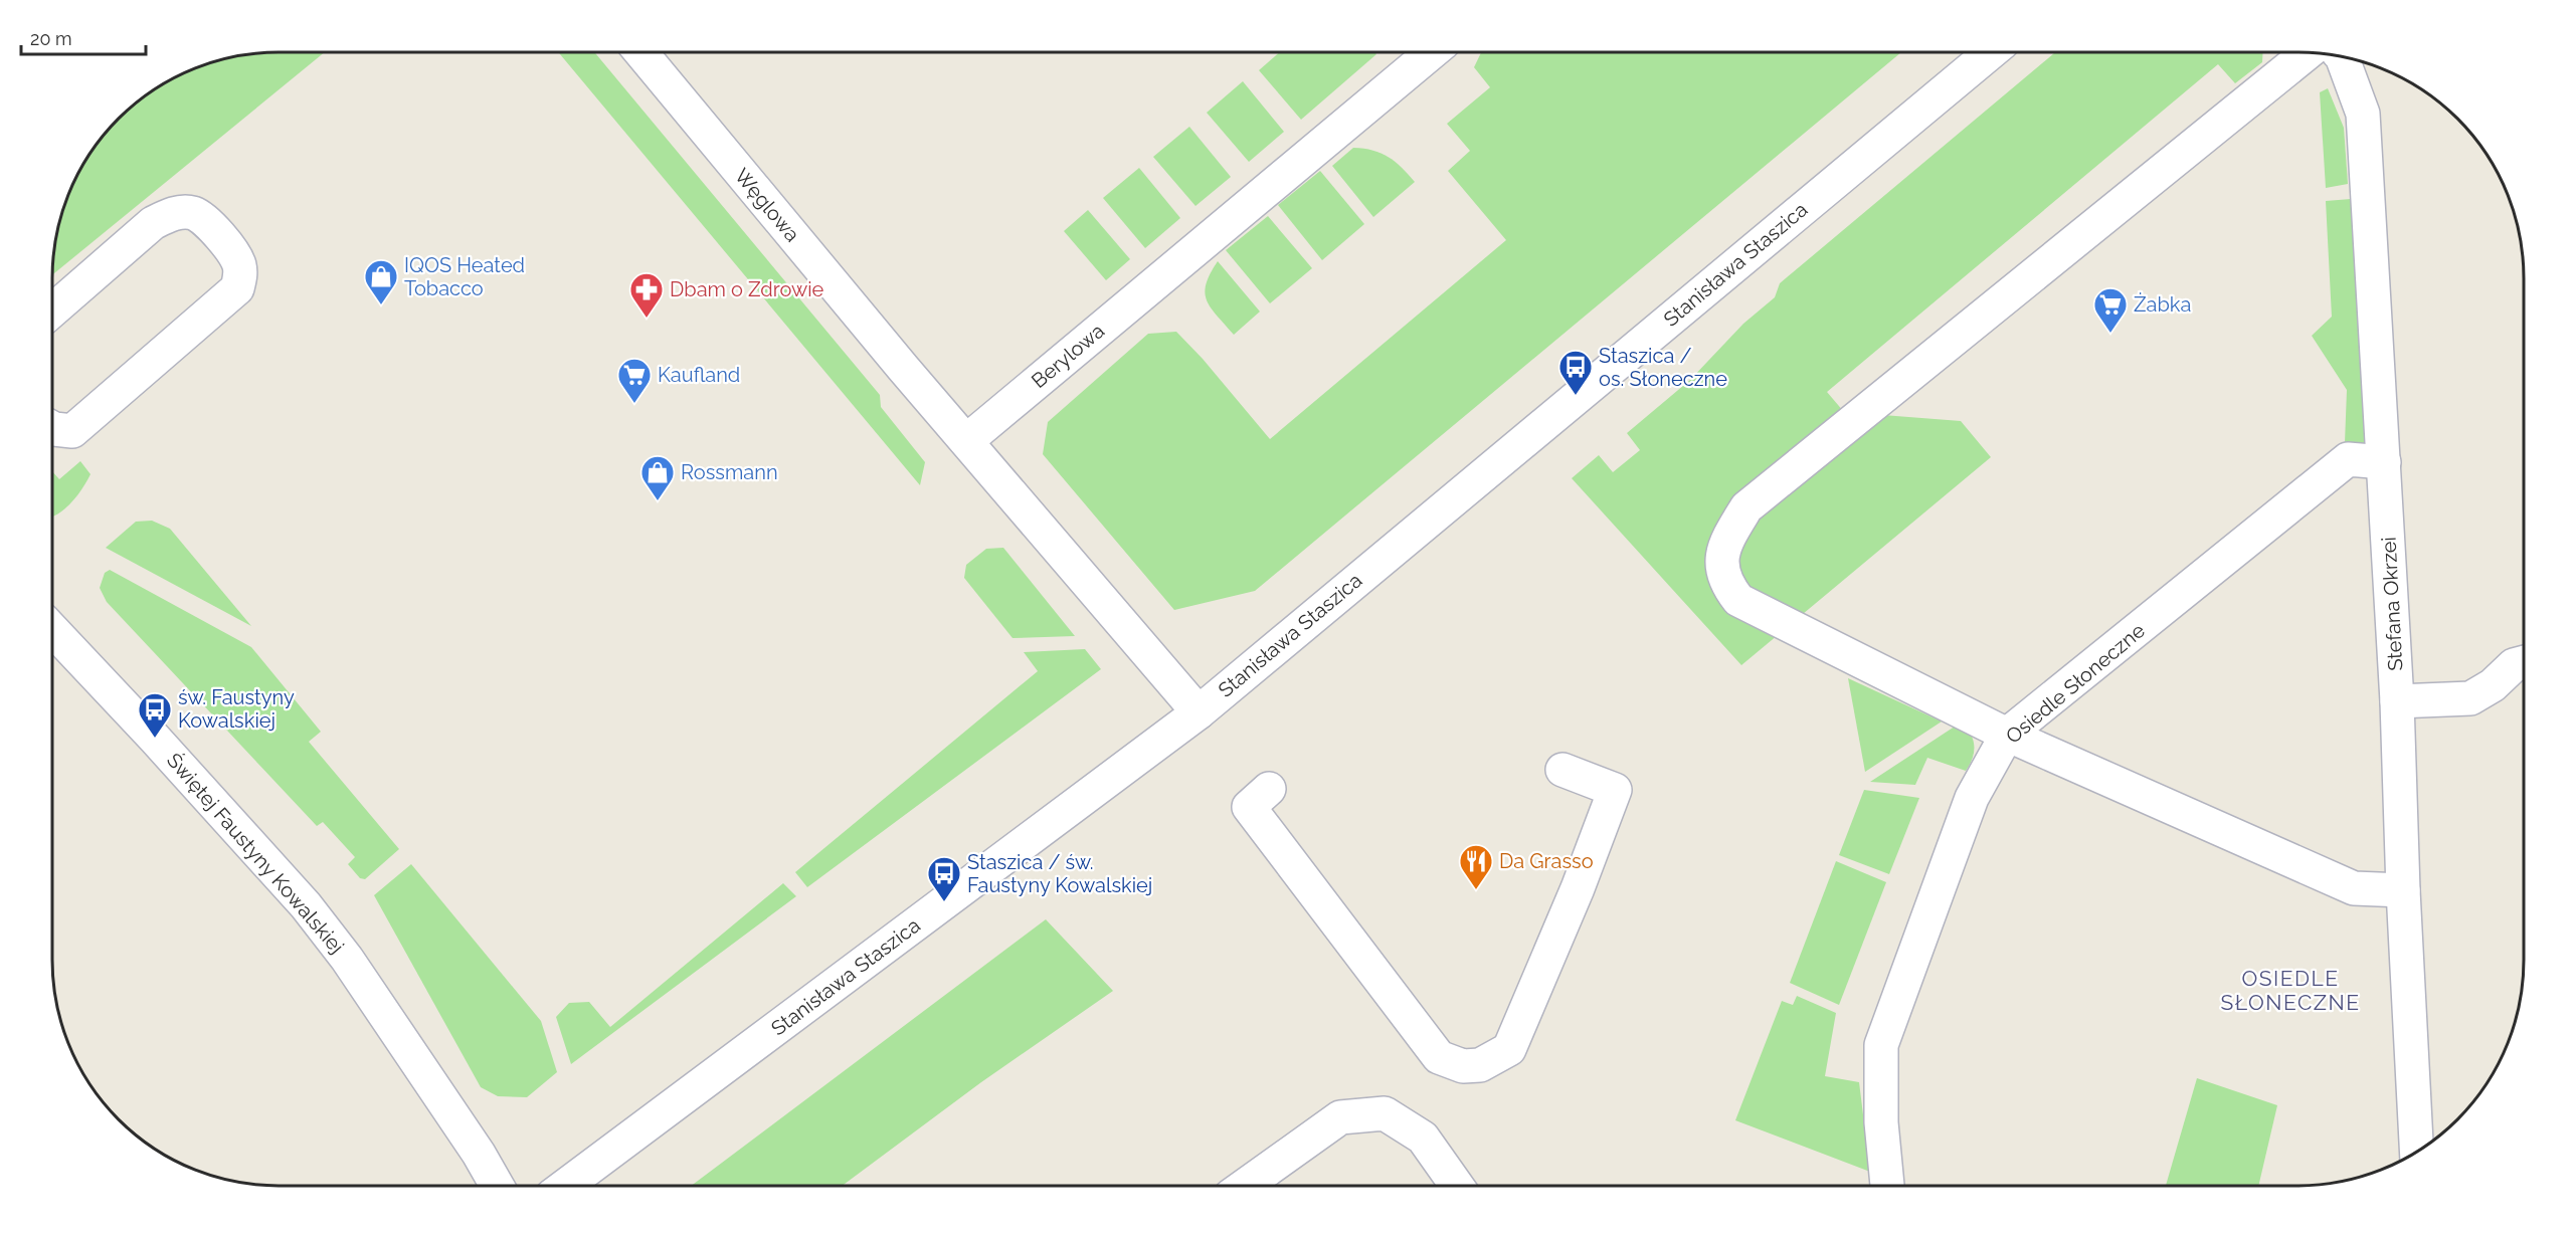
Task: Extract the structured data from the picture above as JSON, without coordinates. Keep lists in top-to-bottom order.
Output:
{
  "streets": {
    "street": [
      "Węglowa",
      "Stanisława Staszica",
      "Berylowa",
      "Stefana Okrzei",
      "Osiedle Słoneczne",
      "Świętej Faustyny Kowalskiej"
    ]
  },
  "crossings": [
    ["Węglowa", "Berylowa"],
    ["Stefana Okrzei", "Osiedle Słoneczne"]
  ],
  "districts": ["OSIEDLE SŁONECZNE"],
  "places": {
    "shop": ["IQOS Heated Tobacco", "Rossmann"],
    "pharmacy": ["Dbam o Zdrowie"],
    "supermarket": ["Żabka", "Kaufland"],
    "bus stop": ["Staszica / os. Słoneczne", "św. Faustyny Kowalskiej", "Staszica / św. Faustyny Kowalskiej"],
    "restaurant": ["Da Grasso"]
  },
  "scale_bar": "20 m"
}
